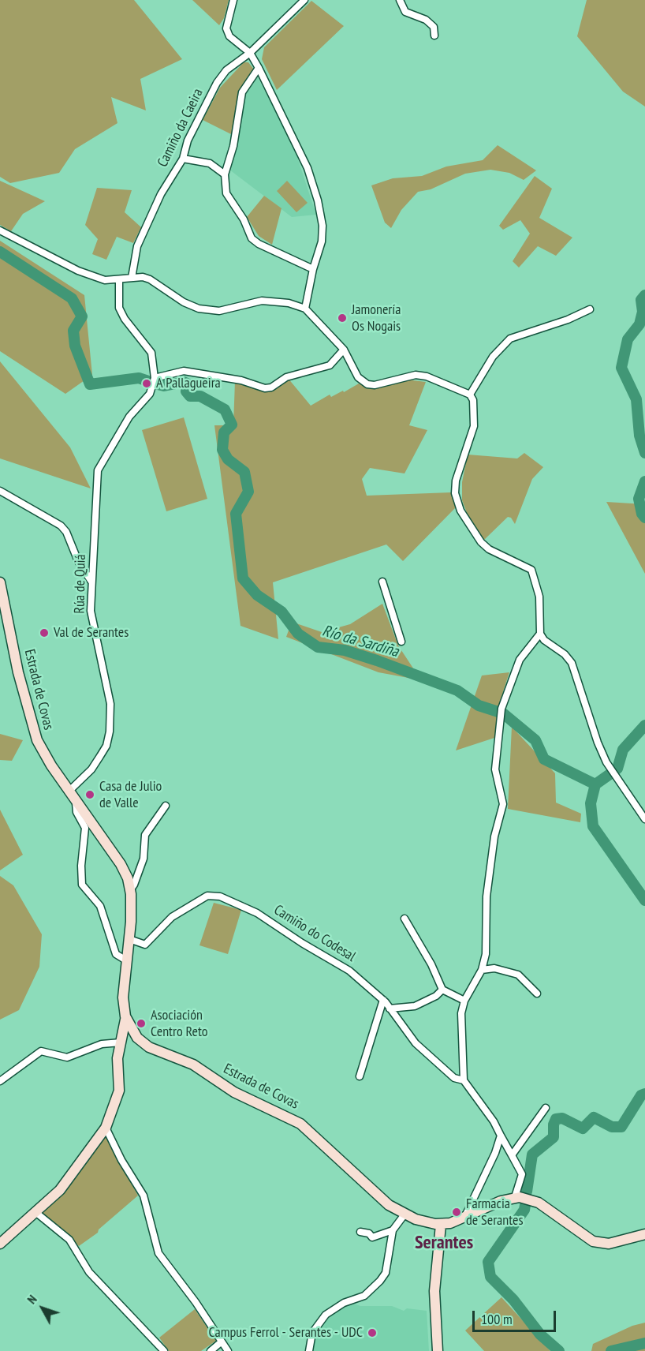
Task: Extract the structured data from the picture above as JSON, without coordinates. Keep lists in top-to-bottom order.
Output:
{
  "streets": {
    "main road": ["Estrada de Covas"],
    "street": ["Camiño da Caeira", "Rúa de Quiá", "Camiño do Codesal"]
  },
  "crossings": [
    ["Rúa de Quiá", "Estrada de Covas"],
    ["Estrada de Covas", "Camiño do Codesal"]
  ],
  "districts": ["Serantes"],
  "water": ["Río da Sardiña"],
  "places": [
    "Jamonería Os Nogais",
    "A Pallagueira",
    "Val de Serantes",
    "Casa de Julio de Valle",
    "Asociación Centro Reto",
    "Farmacia de Serantes",
    "Campus Ferrol - Serantes - UDC"
  ],
  "scale_bar": "100 m",
  "north": "top left"
}
